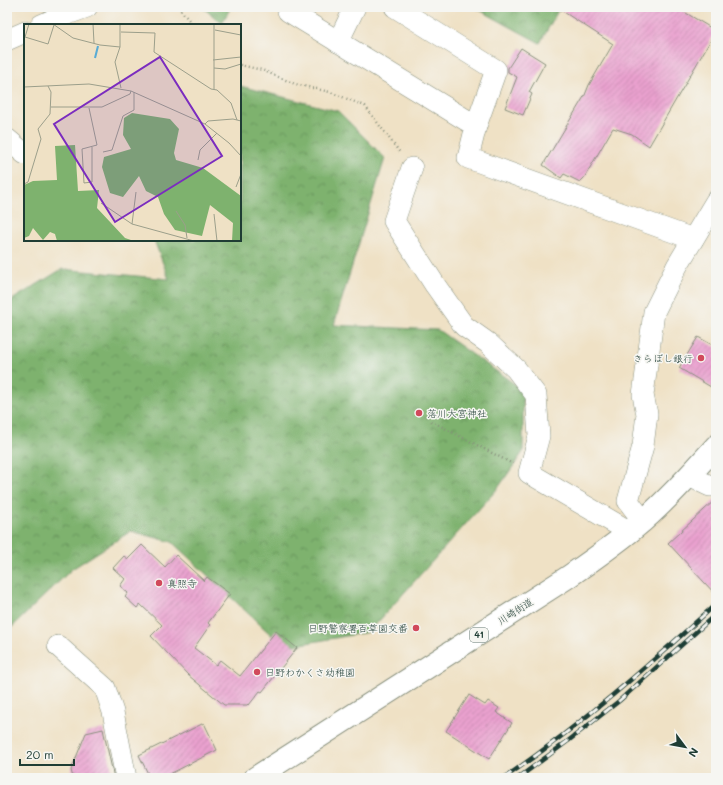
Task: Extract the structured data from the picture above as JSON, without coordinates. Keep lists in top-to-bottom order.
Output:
{
  "streets": {
    "main road": ["川崎街道", "41"]
  },
  "places": [
    "きらぼし銀行",
    "落川大宮神社",
    "真照寺",
    "日野警察署百草園交番",
    "日野わかくさ幼稚園"
  ],
  "scale_bar": "20 m",
  "north": "bottom right"
}
